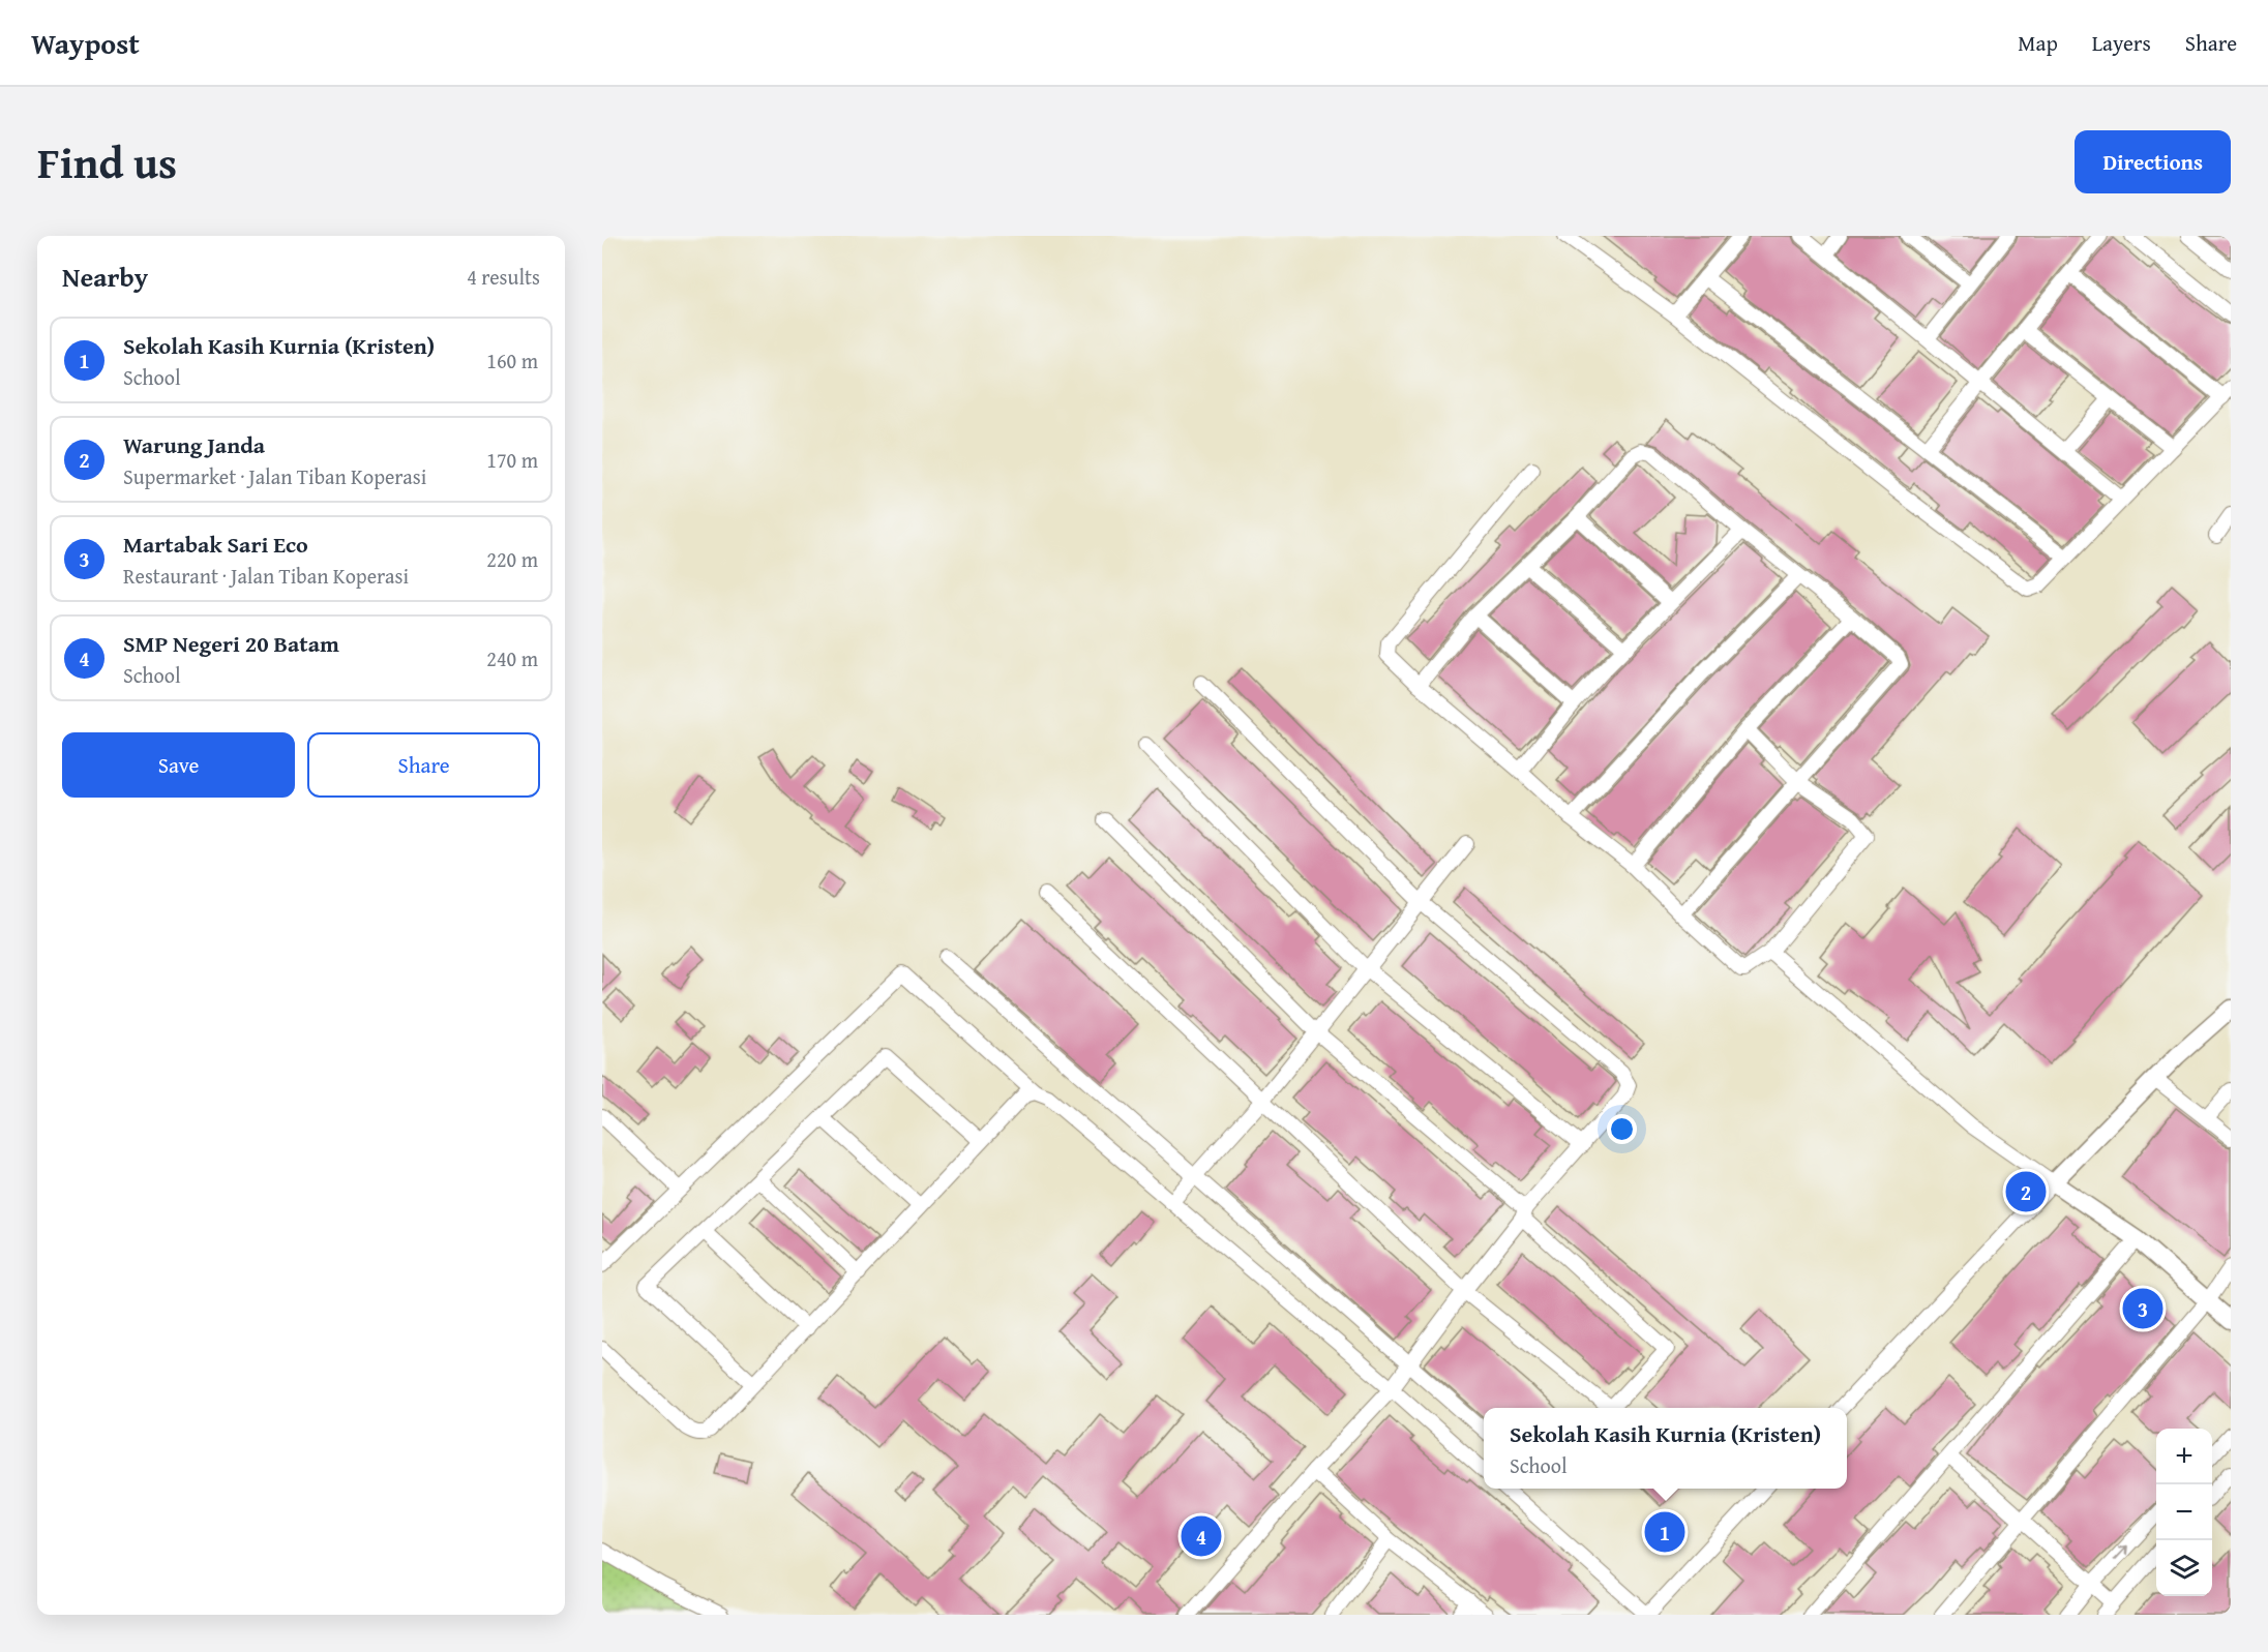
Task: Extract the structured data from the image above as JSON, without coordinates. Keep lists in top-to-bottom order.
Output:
{
  "page": {
    "header": "Waypost",
    "nav": ["Map", "Layers", "Share"],
    "title": "Find us",
    "buttons": [
      "Directions",
      ["Save", "Share"]
    ],
    "heading": ["Nearby", "4 results"],
    "list": [
      {
        "mark": "1",
        "name": "Sekolah Kasih Kurnia (Kristen)",
        "note": "School",
        "value": "160 m"
      },
      {
        "mark": "2",
        "name": "Warung Janda",
        "note": "Supermarket · Jalan Tiban Koperasi",
        "value": "170 m"
      },
      {
        "mark": "3",
        "name": "Martabak Sari Eco",
        "note": "Restaurant · Jalan Tiban Koperasi",
        "value": "220 m"
      },
      {
        "mark": "4",
        "name": "SMP Negeri 20 Batam",
        "note": "School",
        "value": "240 m"
      }
    ],
    "pins": [
      "2",
      "3",
      "1",
      "4"
    ],
    "popup": ["Sekolah Kasih Kurnia (Kristen)", "School"],
    "map_buttons": ["+", "−"]
  }
}
